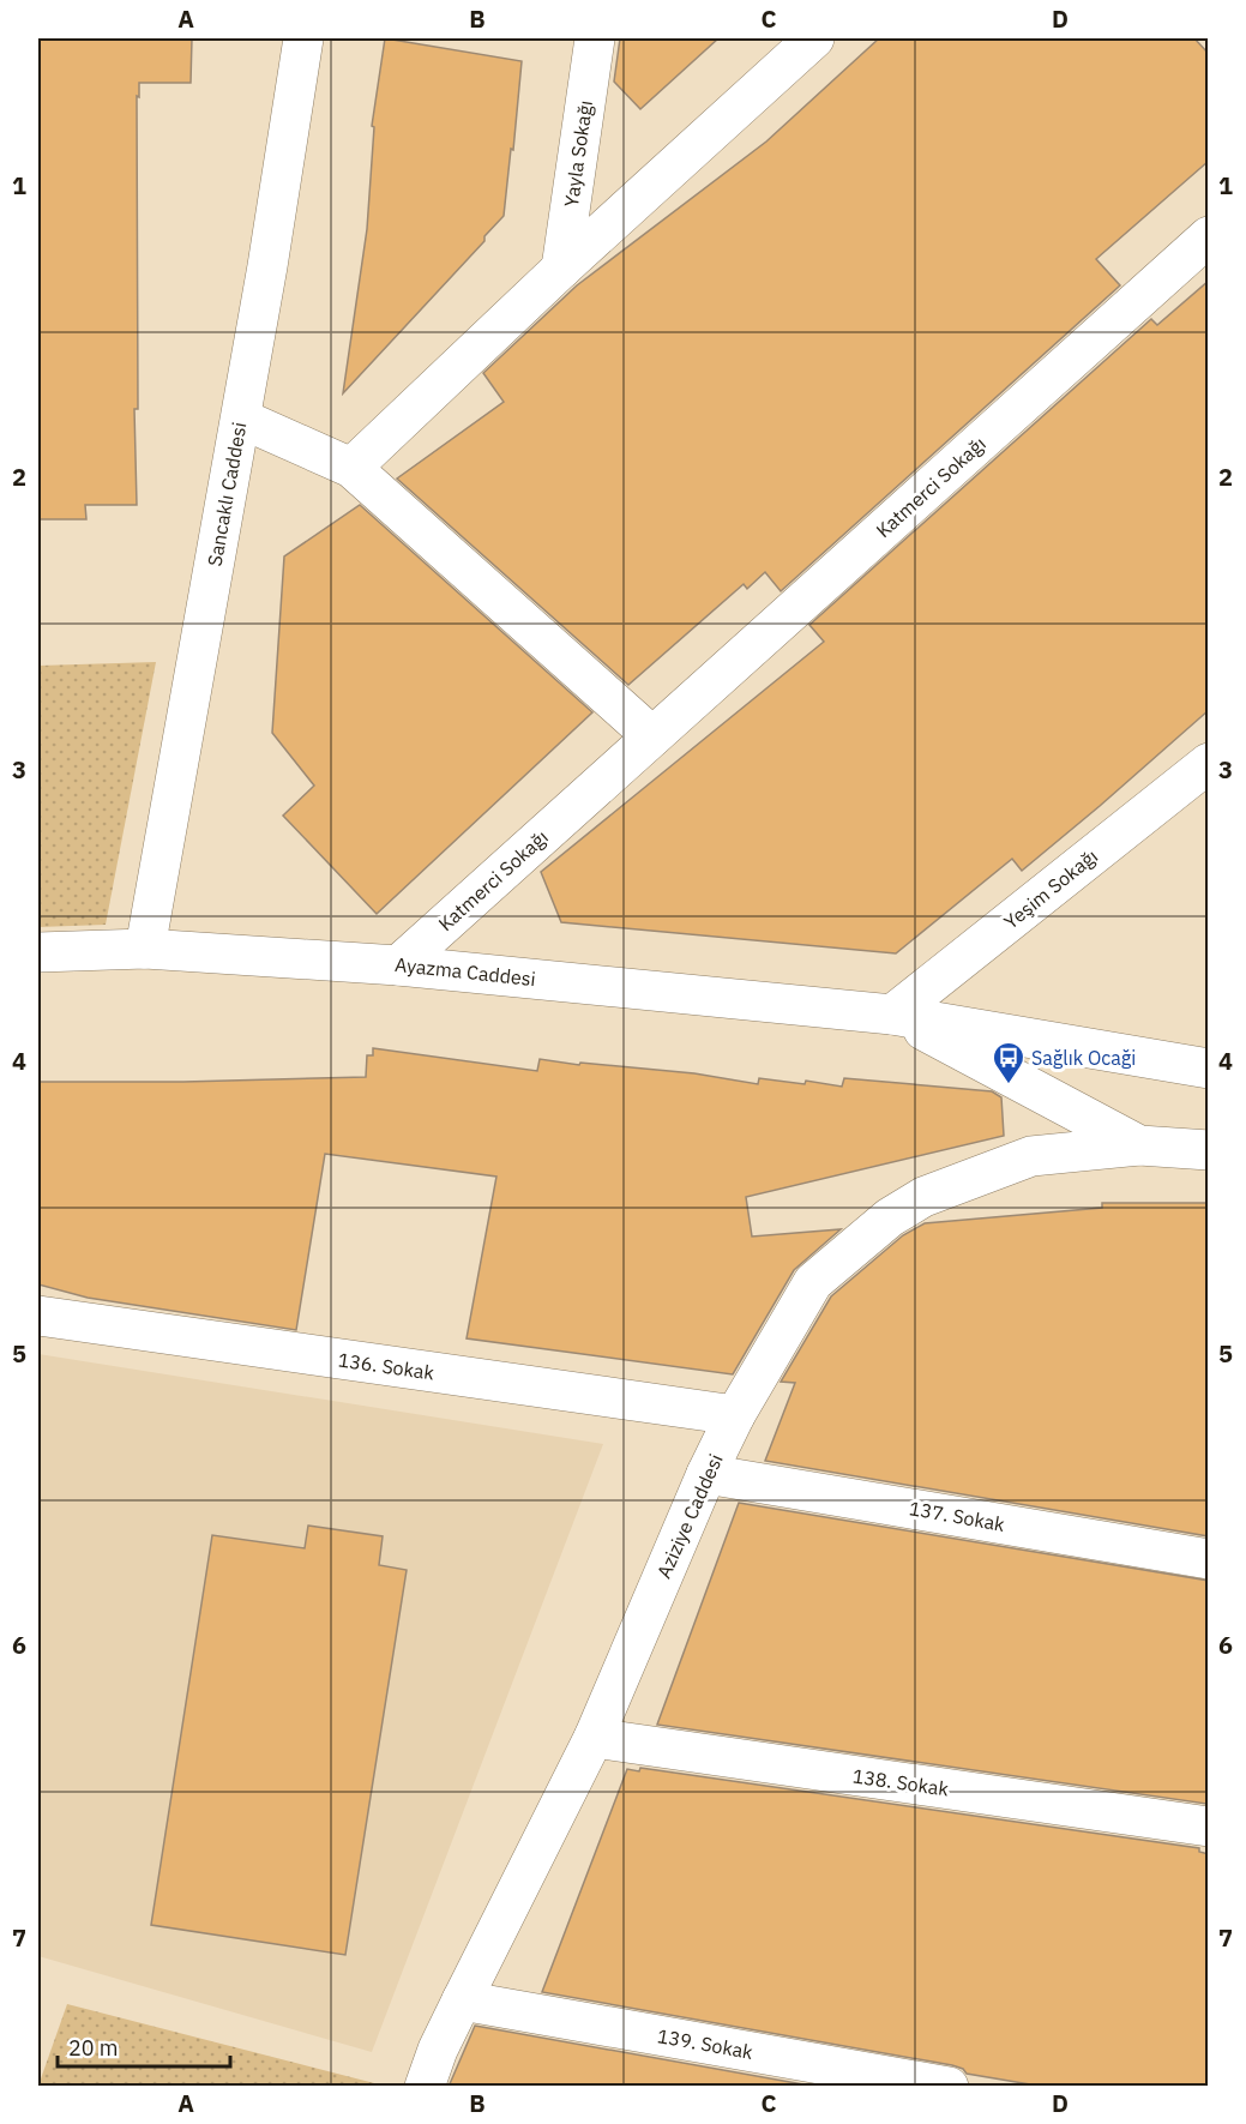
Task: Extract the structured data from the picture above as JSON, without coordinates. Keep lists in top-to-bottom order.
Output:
{
  "streets": {
    "street": [
      "Yayla Sokağı",
      "Katmerci Sokağı",
      "Sancaklı Caddesi",
      "Yeşim Sokağı",
      "Ayazma Caddesi",
      "136. Sokak",
      "Aziziye Caddesi",
      "137. Sokak",
      "138. Sokak",
      "139. Sokak"
    ]
  },
  "crossings": [
    ["Katmerci Sokağı", "Ayazma Caddesi"],
    ["Sancaklı Caddesi", "Ayazma Caddesi"],
    ["Yeşim Sokağı", "Ayazma Caddesi"],
    ["136. Sokak", "Aziziye Caddesi"],
    ["Aziziye Caddesi", "137. Sokak"],
    ["Aziziye Caddesi", "138. Sokak"],
    ["Aziziye Caddesi", "139. Sokak"]
  ],
  "places": {
    "bus stop": ["Sağlık Ocaği"]
  },
  "scale_bar": "20 m",
  "grid": {
    "columns": [
      "A",
      "B",
      "C",
      "D"
    ],
    "rows": [
      "1",
      "2",
      "3",
      "4",
      "5",
      "6",
      "7"
    ]
  }
}
